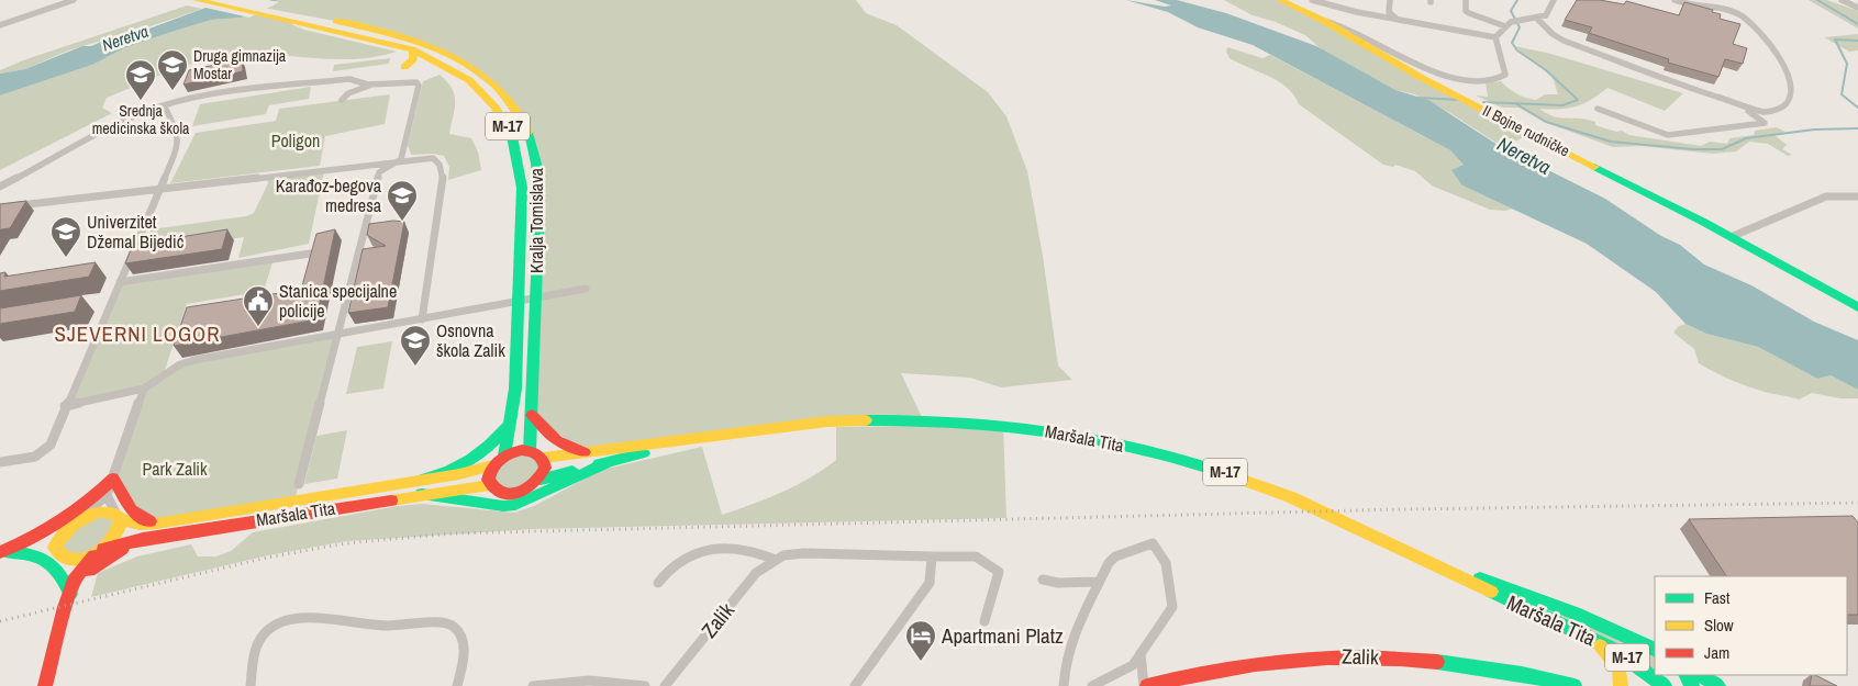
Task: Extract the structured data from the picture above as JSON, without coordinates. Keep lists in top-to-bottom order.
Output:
{
  "streets": {
    "main road": [
      "M-17",
      "II Bojne rudničke",
      "Kralja Tomislava",
      "Maršala Tita",
      "Zalik"
    ]
  },
  "crossings": [
    ["M-17", "Kralja Tomislava"],
    ["M-17", "Maršala Tita"],
    ["Kralja Tomislava", "Maršala Tita"]
  ],
  "districts": ["SJEVERNI LOGOR"],
  "water": ["Neretva"],
  "parks": ["Poligon", "Park Zalik"],
  "places": {
    "school or university": [
      "Druga gimnazija Mostar",
      "Srednja medicinska škola",
      "Karađoz-begova medresa",
      "Univerzitet Džemal Bijedić",
      "Osnovna škola Zalik"
    ],
    "public building": ["Stanica specijalne policije"],
    "hotel": ["Apartmani Platz"]
  },
  "legend": ["Fast", "Slow", "Jam"]
}
